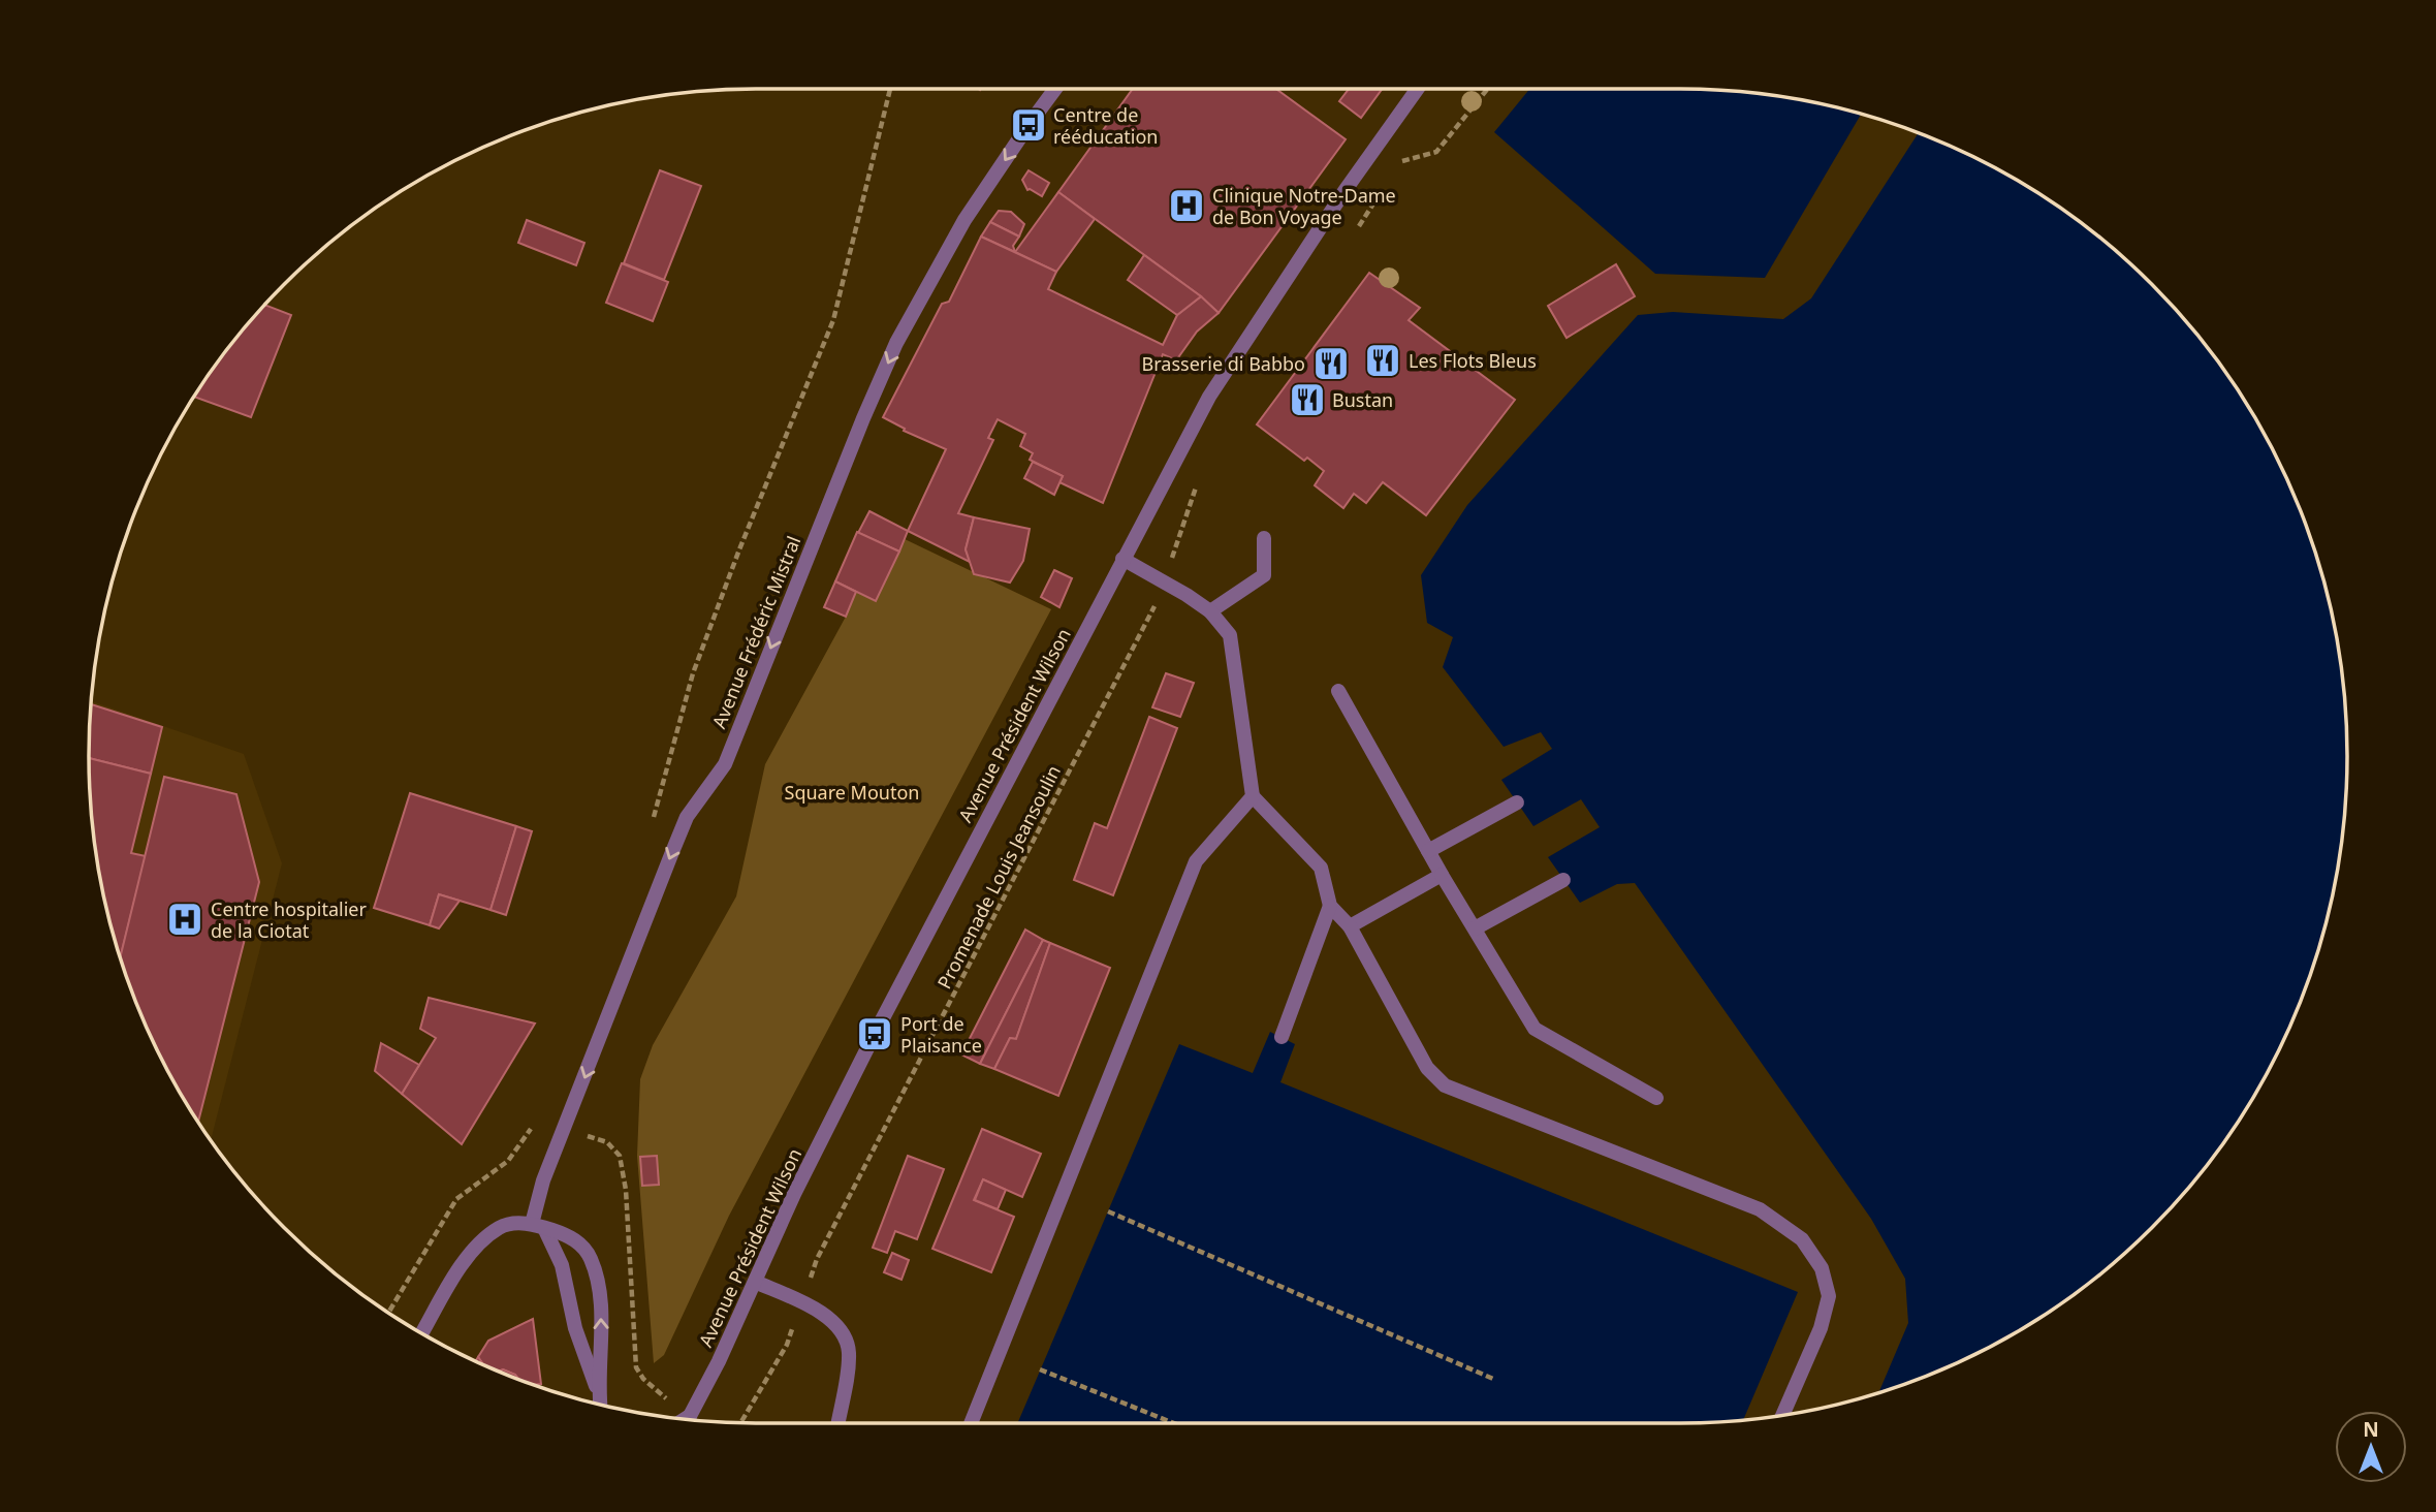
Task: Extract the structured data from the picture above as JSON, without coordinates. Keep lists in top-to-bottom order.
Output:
{
  "streets": {
    "street": ["Avenue Frédéric Mistral", "Avenue Président Wilson"],
    "path": ["Promenade Louis Jeansoulin"]
  },
  "one_way": ["Avenue Frédéric Mistral"],
  "parks": ["Square Mouton"],
  "places": {
    "bus stop": ["Centre de rééducation", "Port de Plaisance"],
    "hospital": ["Clinique Notre-Dame de Bon Voyage", "Centre hospitalier de la Ciotat"],
    "restaurant": ["Les Flots Bleus", "Brasserie di Babbo", "Bustan"]
  },
  "north": "top"
}
